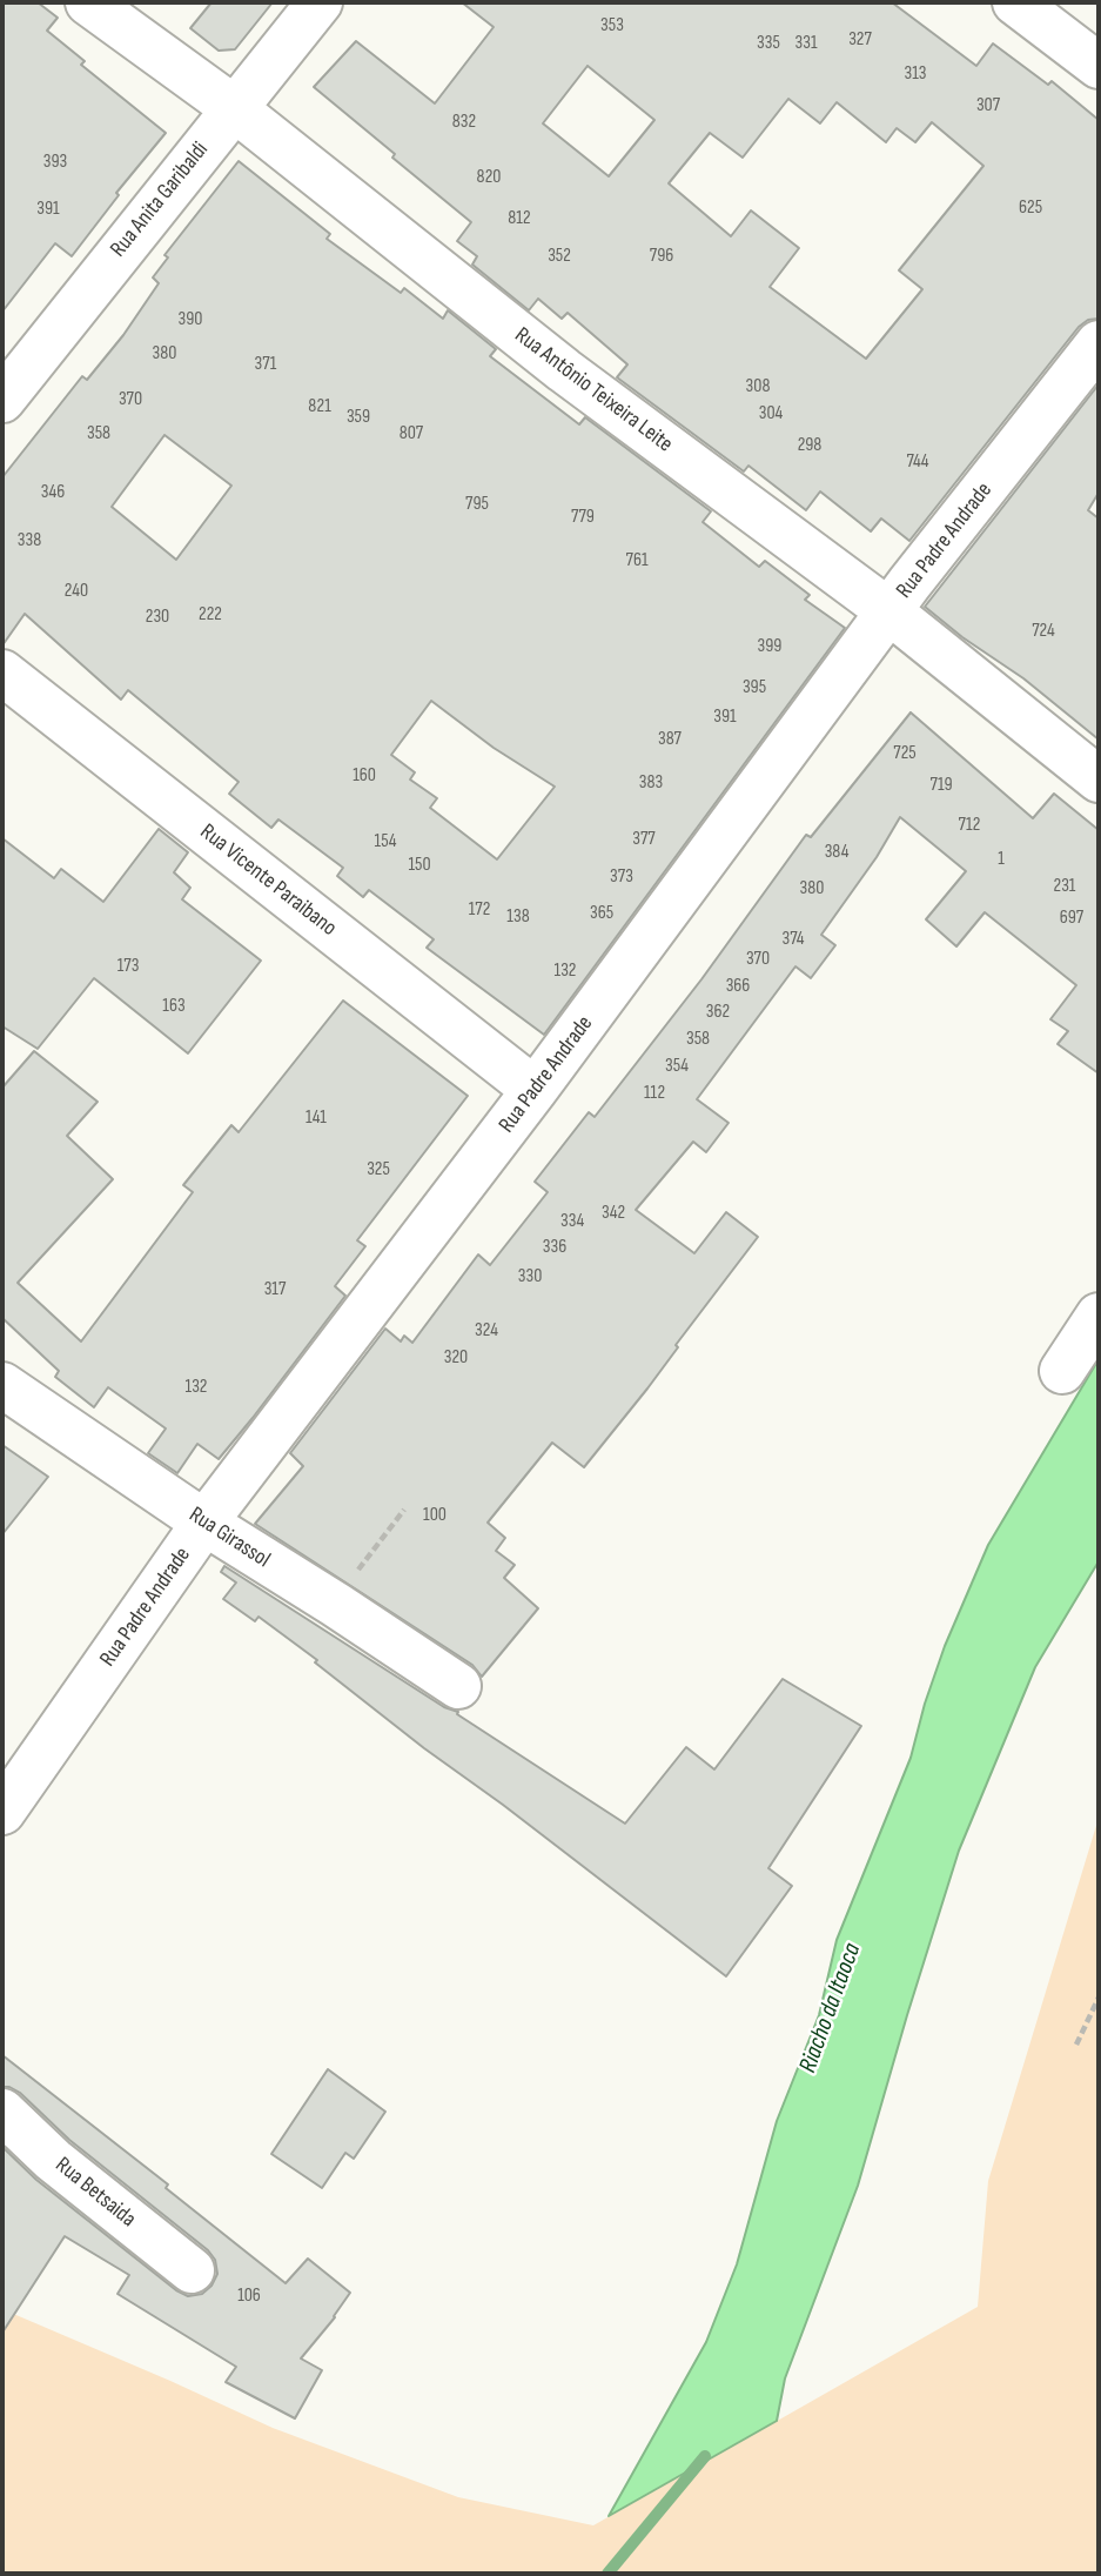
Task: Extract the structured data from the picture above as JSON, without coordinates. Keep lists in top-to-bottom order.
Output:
{
  "streets": {
    "street": [
      "Rua Anita Garibaldi",
      "Rua Antônio Teixeira Leite",
      "Rua Padre Andrade",
      "Rua Vicente Paraibano",
      "Rua Girassol",
      "Rua Betsaida"
    ]
  },
  "crossings": [
    ["Rua Anita Garibaldi", "Rua Antônio Teixeira Leite"],
    ["Rua Antônio Teixeira Leite", "Rua Padre Andrade"],
    ["Rua Padre Andrade", "Rua Vicente Paraibano"],
    ["Rua Padre Andrade", "Rua Girassol"]
  ],
  "water": ["Riacho da Itaoca"],
  "house_numbers": [
    "353",
    "327",
    "335",
    "331",
    "313",
    "307",
    "832",
    "393",
    "820",
    "625",
    "391",
    "812",
    "352",
    "796",
    "390",
    "380",
    "371",
    "308",
    "370",
    "821",
    "304",
    "359",
    "358",
    "807",
    "298",
    "744",
    "346",
    "795",
    "779",
    "338",
    "761",
    "240",
    "222",
    "230",
    "724",
    "399",
    "395",
    "391",
    "387",
    "725",
    "160",
    "383",
    "719",
    "712",
    "377",
    "154",
    "384",
    "1",
    "150",
    "373",
    "231",
    "380",
    "172",
    "365",
    "138",
    "697",
    "374",
    "370",
    "173",
    "132",
    "366",
    "163",
    "362",
    "358",
    "354",
    "112",
    "141",
    "325",
    "342",
    "334",
    "336",
    "330",
    "317",
    "324",
    "320",
    "132",
    "100",
    "106"
  ]
}
